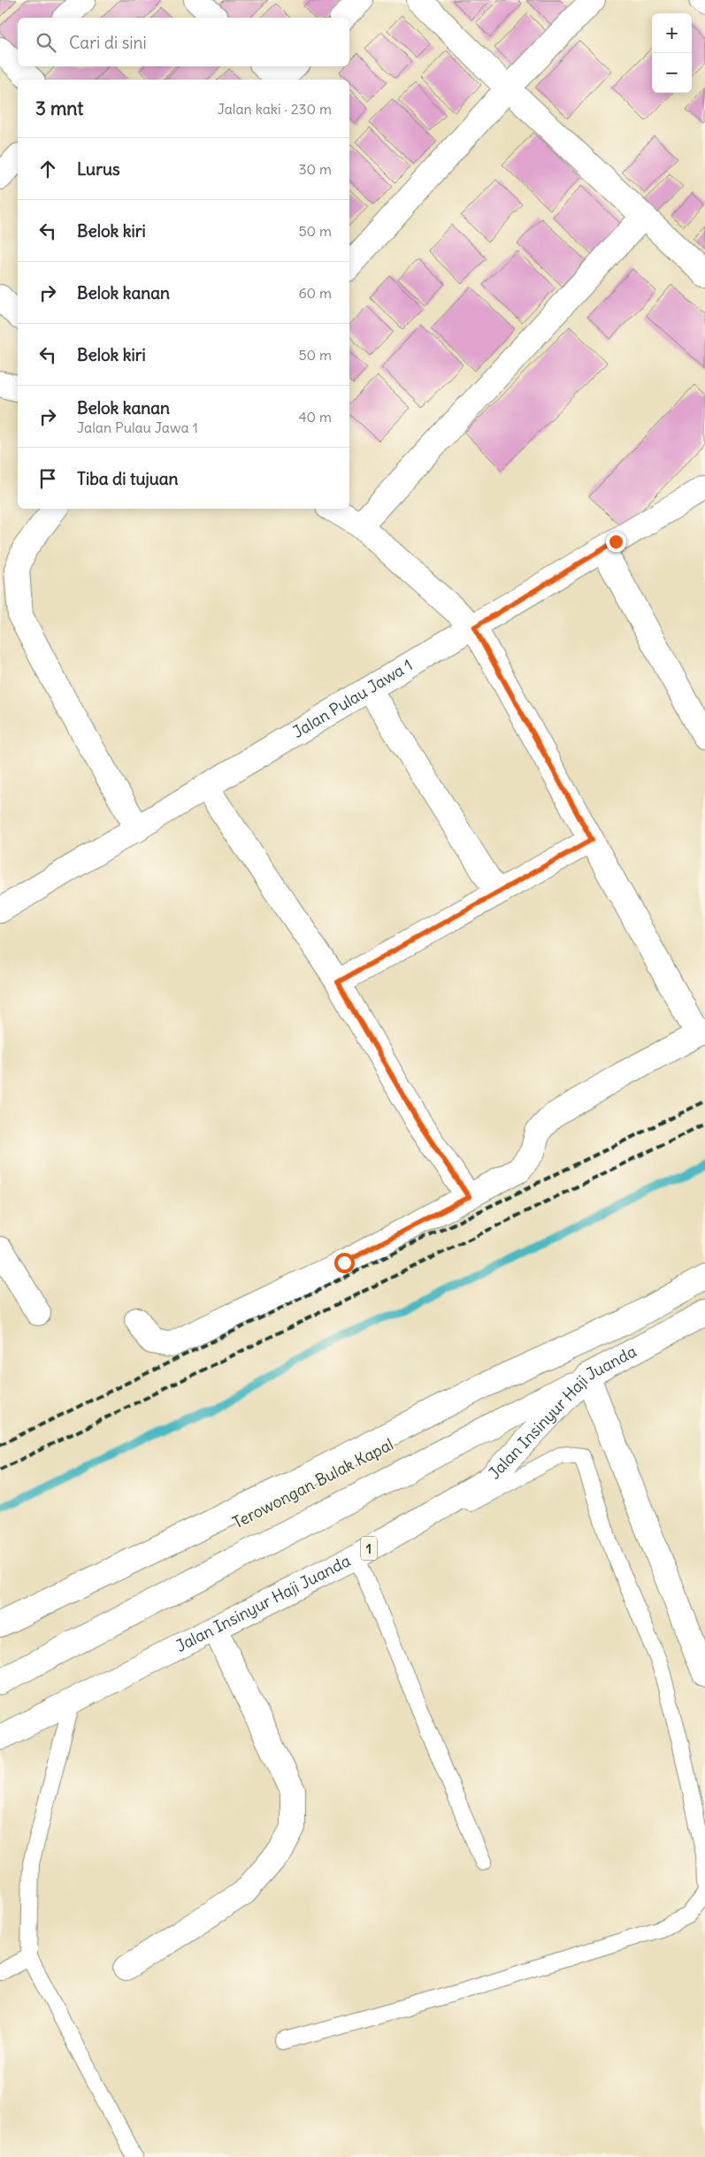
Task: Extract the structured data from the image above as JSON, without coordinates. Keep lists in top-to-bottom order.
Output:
{
  "streets": {
    "main road": [
      "Jalan Pulau Jawa 1",
      "Jalan Insinyur Haji Juanda",
      "Terowongan Bulak Kapal",
      "1"
    ]
  },
  "crossings": [
    ["Jalan Insinyur Haji Juanda", "Terowongan Bulak Kapal"]
  ],
  "page": {
    "map_buttons": ["+", "−"],
    "search": "Cari di sini",
    "heading": ["3 mnt", "Jalan kaki · 230 m"],
    "list": [
      ["Lurus", "30 m"],
      ["Belok kiri", "50 m"],
      ["Belok kanan", "60 m"],
      ["Belok kiri", "50 m"],
      ["Belok kanan", "Jalan Pulau Jawa 1", "40 m"],
      "Tiba di tujuan"
    ]
  }
}
